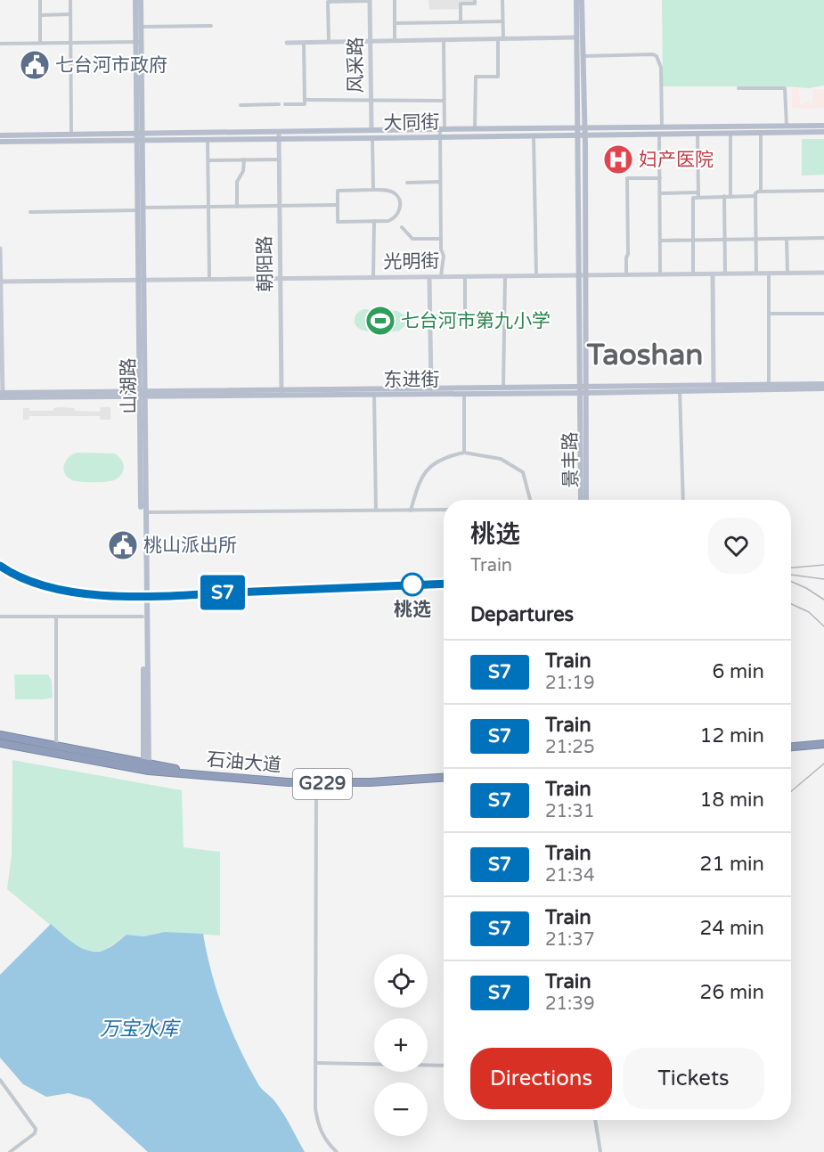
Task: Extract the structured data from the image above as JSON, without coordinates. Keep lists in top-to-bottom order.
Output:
{
  "streets": {
    "highway": ["石油大道", "G229"],
    "main road": [
      "风采路",
      "大同街",
      "光明街",
      "朝阳路",
      "东进街",
      "山湖路",
      "景丰路"
    ]
  },
  "crossings": [
    ["风采路", "大同街"],
    ["大同街", "朝阳路"],
    ["大同街", "山湖路"],
    ["大同街", "景丰路"],
    ["光明街", "朝阳路"],
    ["光明街", "山湖路"],
    ["光明街", "景丰路"],
    ["朝阳路", "东进街"],
    ["东进街", "山湖路"],
    ["东进街", "景丰路"],
    ["山湖路", "石油大道"]
  ],
  "districts": ["Taoshan"],
  "water": ["万宝水库"],
  "places": {
    "public building": ["七台河市政府", "桃山派出所"],
    "hospital": ["妇产医院"],
    "sports": ["七台河市第九小学"],
    "other": ["桃选"]
  },
  "page": {
    "on_map": "S7",
    "heading": [
      ["桃选", "Train"],
      "Departures"
    ],
    "list": [
      {
        "mark": "S7",
        "name": "Train",
        "note": "21:19",
        "value": "6 min"
      },
      {
        "mark": "S7",
        "name": "Train",
        "note": "21:25",
        "value": "12 min"
      },
      {
        "mark": "S7",
        "name": "Train",
        "note": "21:31",
        "value": "18 min"
      },
      {
        "mark": "S7",
        "name": "Train",
        "note": "21:34",
        "value": "21 min"
      },
      {
        "mark": "S7",
        "name": "Train",
        "note": "21:37",
        "value": "24 min"
      },
      {
        "mark": "S7",
        "name": "Train",
        "note": "21:39",
        "value": "26 min"
      }
    ],
    "map_buttons": ["+", "−"],
    "buttons": ["Directions", "Tickets"]
  }
}
